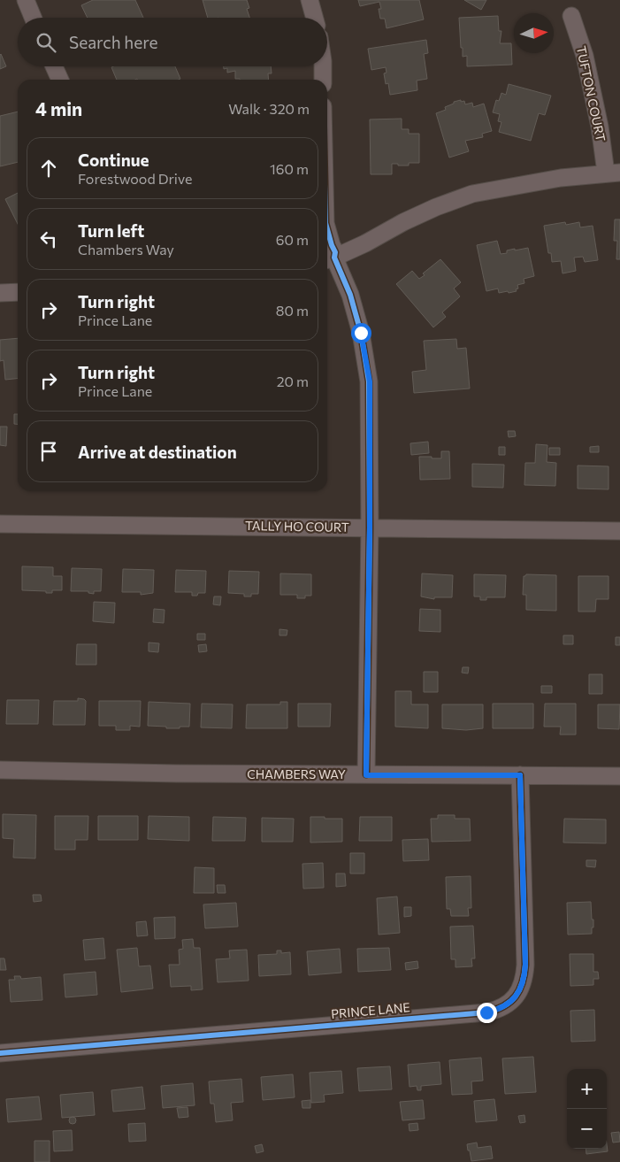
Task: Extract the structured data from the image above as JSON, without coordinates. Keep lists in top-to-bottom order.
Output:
{
  "streets": {
    "street": [
      "TUFTON COURT",
      "TALLY HO COURT",
      "CHAMBERS WAY",
      "PRINCE LANE"
    ]
  },
  "crossings": [
    ["CHAMBERS WAY", "PRINCE LANE"]
  ],
  "north": "right",
  "page": {
    "search": "Search here",
    "heading": ["4 min", "Walk · 320 m"],
    "list": [
      ["Continue", "Forestwood Drive", "160 m"],
      ["Turn left", "Chambers Way", "60 m"],
      ["Turn right", "Prince Lane", "80 m"],
      ["Turn right", "Prince Lane", "20 m"],
      "Arrive at destination"
    ],
    "map_buttons": ["+", "−"]
  }
}
